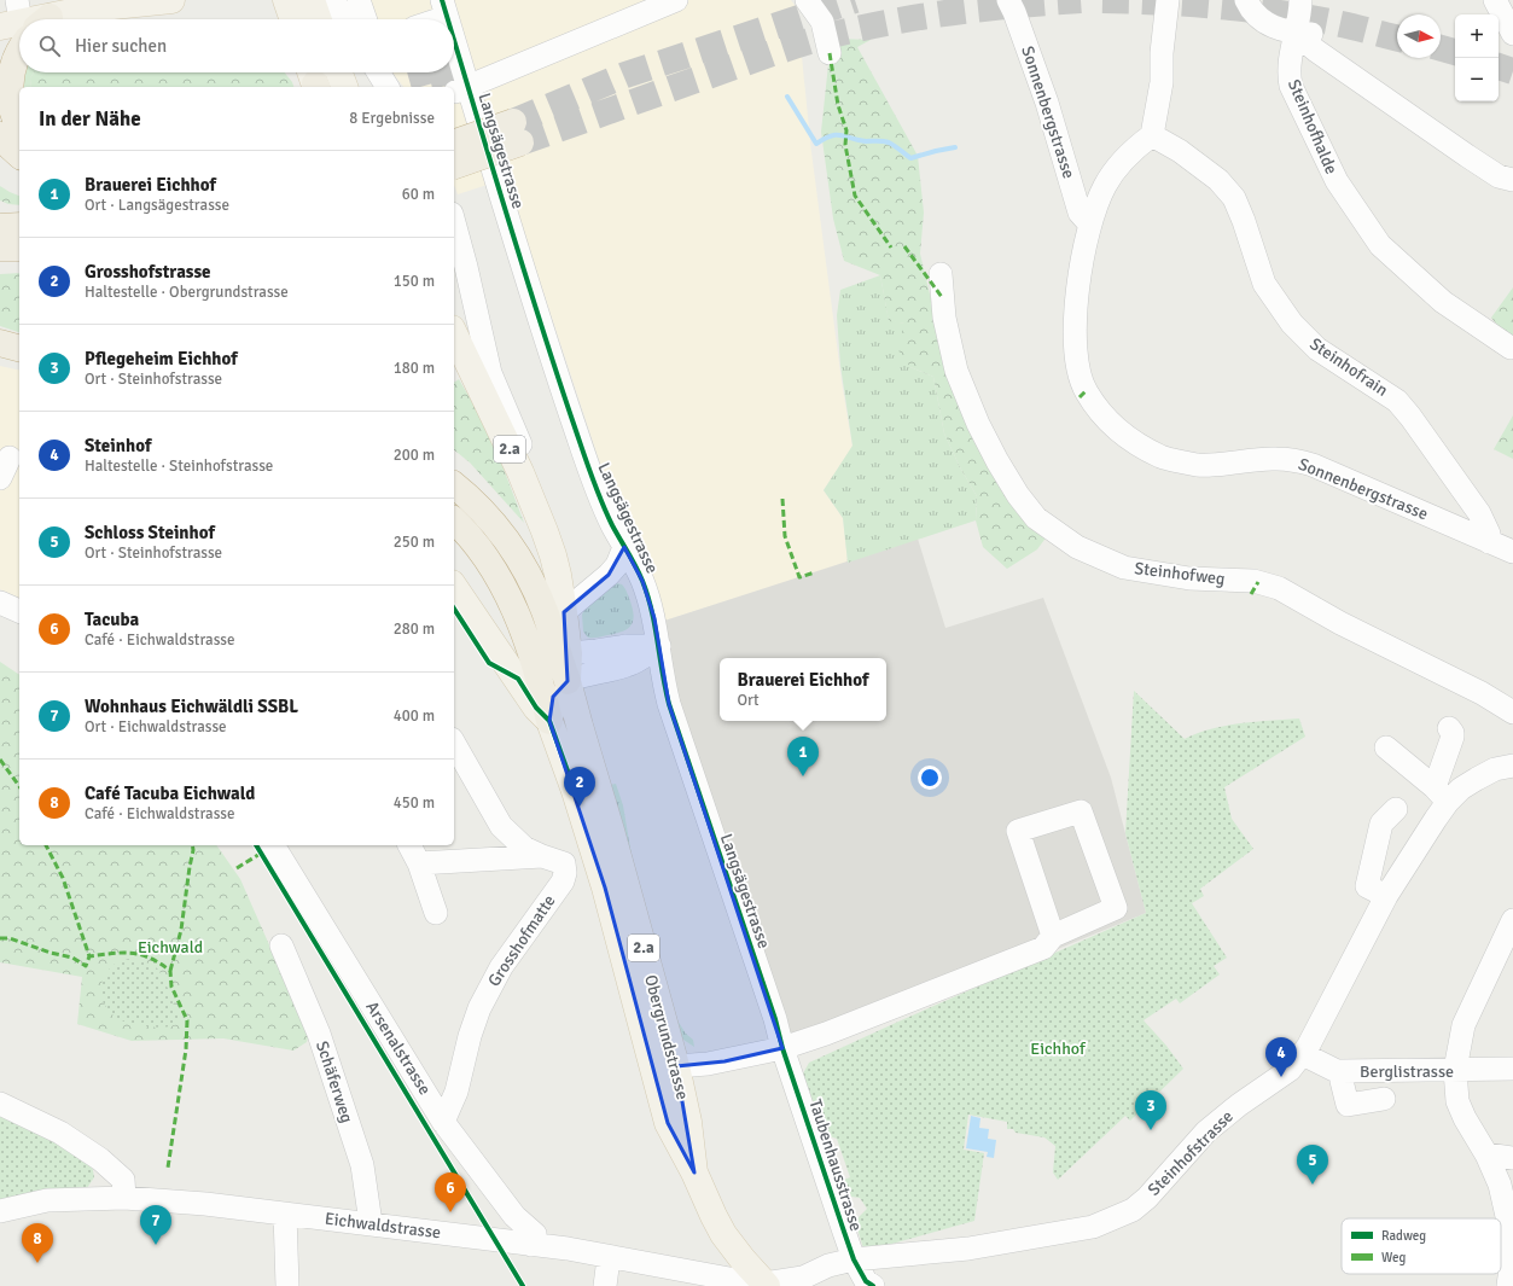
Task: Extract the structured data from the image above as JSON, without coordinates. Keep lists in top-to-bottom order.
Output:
{
  "streets": {
    "main road": ["2.a", "Obergrundstrasse"],
    "street": [
      "Sonnenbergstrasse",
      "Steinhofhalde",
      "Langsägestrasse",
      "Steinhofrain",
      "Steinhofweg",
      "Grosshofmatte",
      "Arsenalstrasse",
      "Berglistrasse",
      "Schäferweg",
      "Steinhofstrasse",
      "Taubenhausstrasse",
      "Eichwaldstrasse"
    ]
  },
  "crossings": [
    ["Sonnenbergstrasse", "Steinhofrain"],
    ["Langsägestrasse", "2.a"],
    ["Langsägestrasse", "Taubenhausstrasse"],
    ["2.a", "Obergrundstrasse"],
    ["Grosshofmatte", "Arsenalstrasse"],
    ["Obergrundstrasse", "Steinhofstrasse"],
    ["Obergrundstrasse", "Eichwaldstrasse"],
    ["Arsenalstrasse", "Eichwaldstrasse"],
    ["Berglistrasse", "Steinhofstrasse"],
    ["Schäferweg", "Eichwaldstrasse"],
    ["Steinhofstrasse", "Taubenhausstrasse"],
    ["Steinhofstrasse", "Eichwaldstrasse"]
  ],
  "parks": ["Eichwald", "Eichhof"],
  "legend": ["Radweg", "Weg"],
  "north": "right",
  "page": {
    "map_buttons": ["+", "−"],
    "search": "Hier suchen",
    "heading": ["In der Nähe", "8 Ergebnisse"],
    "list": [
      {
        "mark": "1",
        "name": "Brauerei Eichhof",
        "note": "Ort · Langsägestrasse",
        "value": "60 m"
      },
      {
        "mark": "2",
        "name": "Grosshofstrasse",
        "note": "Haltestelle · Obergrundstrasse",
        "value": "150 m"
      },
      {
        "mark": "3",
        "name": "Pflegeheim Eichhof",
        "note": "Ort · Steinhofstrasse",
        "value": "180 m"
      },
      {
        "mark": "4",
        "name": "Steinhof",
        "note": "Haltestelle · Steinhofstrasse",
        "value": "200 m"
      },
      {
        "mark": "5",
        "name": "Schloss Steinhof",
        "note": "Ort · Steinhofstrasse",
        "value": "250 m"
      },
      {
        "mark": "6",
        "name": "Tacuba",
        "note": "Café · Eichwaldstrasse",
        "value": "280 m"
      },
      {
        "mark": "7",
        "name": "Wohnhaus Eichwäldli SSBL",
        "note": "Ort · Eichwaldstrasse",
        "value": "400 m"
      },
      {
        "mark": "8",
        "name": "Café Tacuba Eichwald",
        "note": "Café · Eichwaldstrasse",
        "value": "450 m"
      }
    ],
    "popup": ["Brauerei Eichhof", "Ort"],
    "pins": [
      "1",
      "2",
      "4",
      "3",
      "5",
      "6",
      "7",
      "8"
    ]
  }
}
